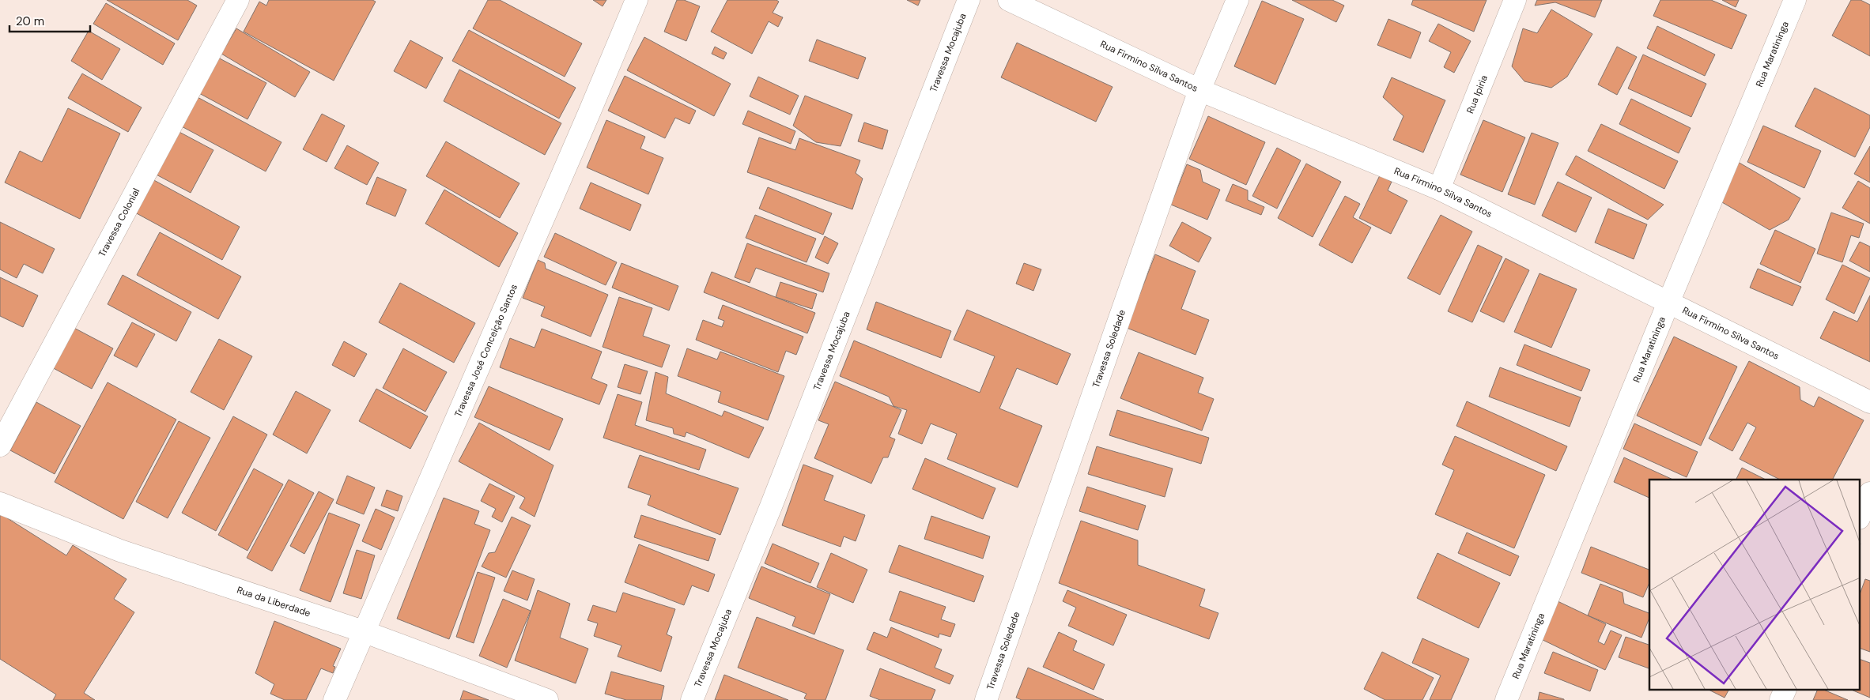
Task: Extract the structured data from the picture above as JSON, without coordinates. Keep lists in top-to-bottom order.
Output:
{
  "streets": {
    "street": [
      "Travessa Mocajuba",
      "Rua Maratininga",
      "Rua Firmino Silva Santos",
      "Rua Ipiria",
      "Travessa Colonial",
      "Travessa Soledade",
      "Travessa José Conceição Santos",
      "Rua da Liberdade"
    ]
  },
  "crossings": [
    ["Rua Maratininga", "Rua Firmino Silva Santos"],
    ["Rua Firmino Silva Santos", "Rua Ipiria"],
    ["Rua Firmino Silva Santos", "Travessa Soledade"],
    ["Travessa José Conceição Santos", "Rua da Liberdade"]
  ],
  "scale_bar": "20 m"
}
